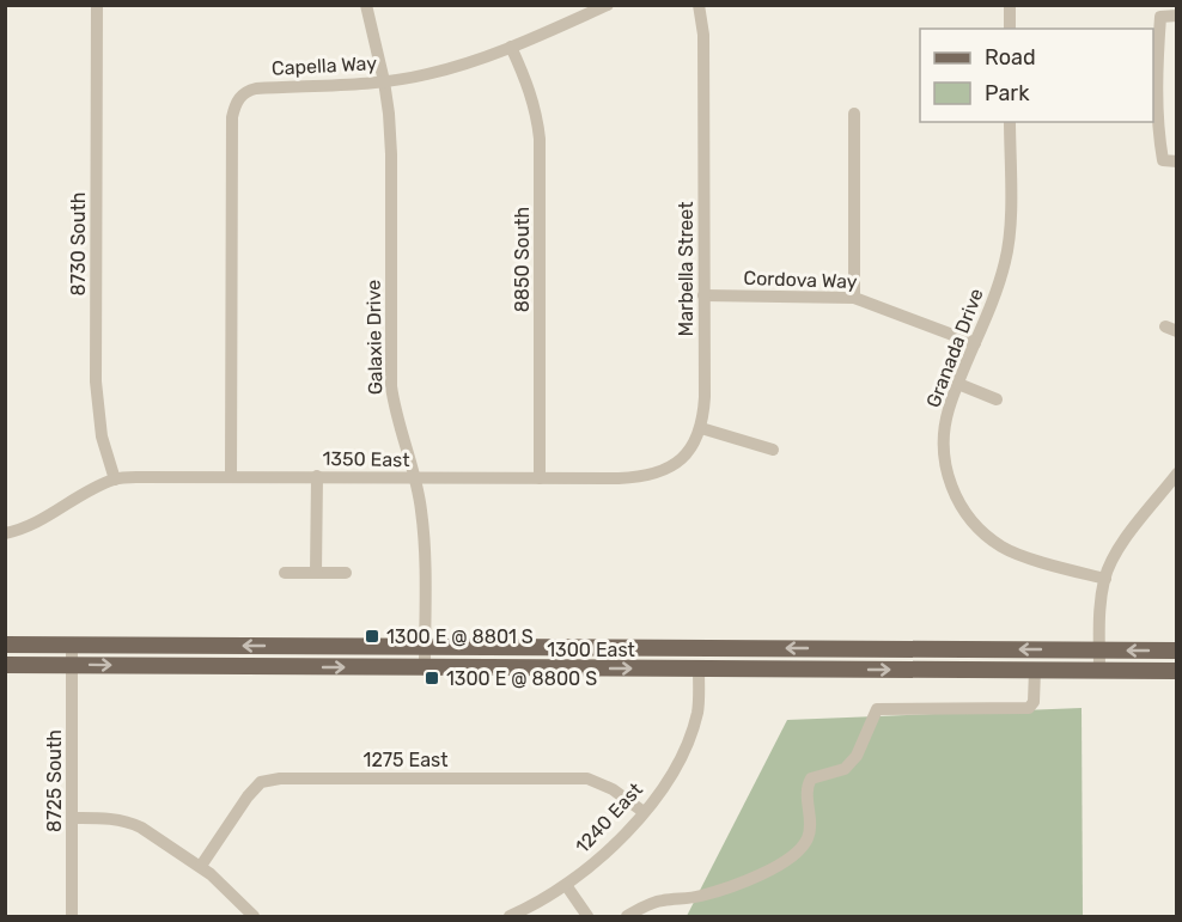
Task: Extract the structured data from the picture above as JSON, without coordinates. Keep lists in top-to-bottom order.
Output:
{
  "streets": {
    "main road": ["1300 East"],
    "street": [
      "Capella Way",
      "8730 South",
      "8850 South",
      "Marbella Street",
      "Cordova Way",
      "Galaxie Drive",
      "Granada Drive",
      "1350 East",
      "1275 East",
      "8725 South",
      "1240 East"
    ]
  },
  "crossings": [
    ["Capella Way", "8850 South"],
    ["Capella Way", "Galaxie Drive"],
    ["Capella Way", "1350 East"],
    ["8730 South", "1350 East"],
    ["8850 South", "1350 East"],
    ["Marbella Street", "Cordova Way"],
    ["Marbella Street", "1350 East"],
    ["Cordova Way", "Granada Drive"],
    ["Galaxie Drive", "1350 East"],
    ["Galaxie Drive", "1300 East"],
    ["1300 East", "8725 South"],
    ["1300 East", "1240 East"],
    ["1275 East", "1240 East"]
  ],
  "places": {
    "transit": ["1300 E @ 8801 S", "1300 E @ 8800 S"]
  },
  "legend": ["Road", "Park"]
}
